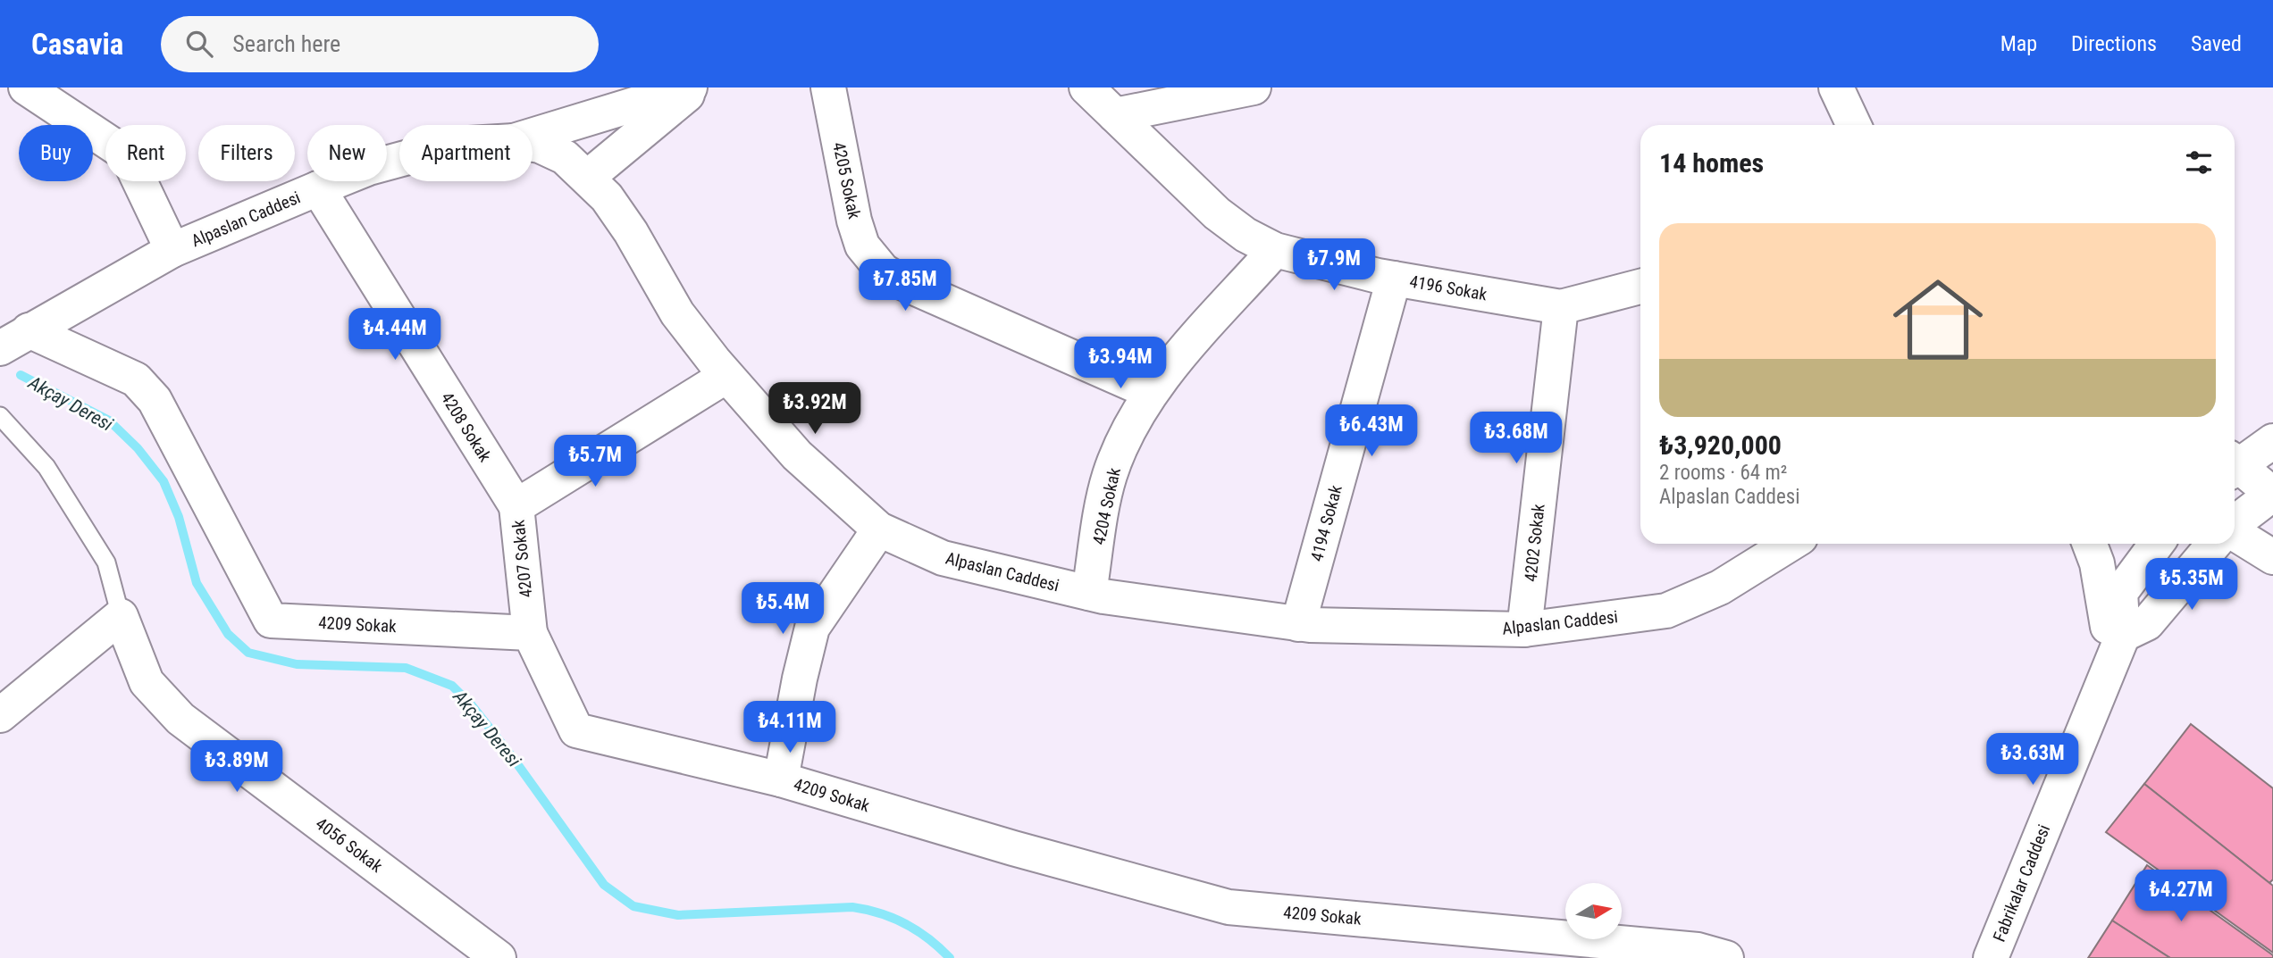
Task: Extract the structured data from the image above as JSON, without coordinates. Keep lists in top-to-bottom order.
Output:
{
  "streets": {
    "street": [
      "4205 Sokak",
      "Alpaslan Caddesi",
      "4196 Sokak",
      "4208 Sokak",
      "4204 Sokak",
      "4194 Sokak",
      "4202 Sokak",
      "4207 Sokak",
      "4209 Sokak",
      "4056 Sokak",
      "Fabrikalar Caddesi"
    ]
  },
  "crossings": [
    ["4205 Sokak", "4204 Sokak"],
    ["Alpaslan Caddesi", "4208 Sokak"],
    ["Alpaslan Caddesi", "4204 Sokak"],
    ["Alpaslan Caddesi", "4194 Sokak"],
    ["Alpaslan Caddesi", "4202 Sokak"],
    ["Alpaslan Caddesi", "4207 Sokak"],
    ["Alpaslan Caddesi", "4209 Sokak"],
    ["4196 Sokak", "4204 Sokak"],
    ["4196 Sokak", "4194 Sokak"],
    ["4196 Sokak", "4202 Sokak"],
    ["4208 Sokak", "4207 Sokak"],
    ["4207 Sokak", "4209 Sokak"]
  ],
  "water": ["Akçay Deresi"],
  "north": "right",
  "page": {
    "header": "Casavia",
    "search": "Search here",
    "nav": ["Map", "Directions", "Saved"],
    "chip": [
      "Buy",
      "Rent",
      "Filters",
      "New",
      "Apartment"
    ],
    "heading": "14 homes",
    "list": [
      {
        "name": "₺3,920,000",
        "note": "2 rooms · 64 m² · Alpaslan Caddesi"
      }
    ],
    "price": [
      "₺7.9M",
      "₺7.85M",
      "₺4.44M",
      "₺3.94M",
      "₺3.92M",
      "₺6.43M",
      "₺3.68M",
      "₺5.7M",
      "₺5.35M",
      "₺5.4M",
      "₺4.11M",
      "₺3.63M",
      "₺3.89M",
      "₺4.27M"
    ]
  }
}
